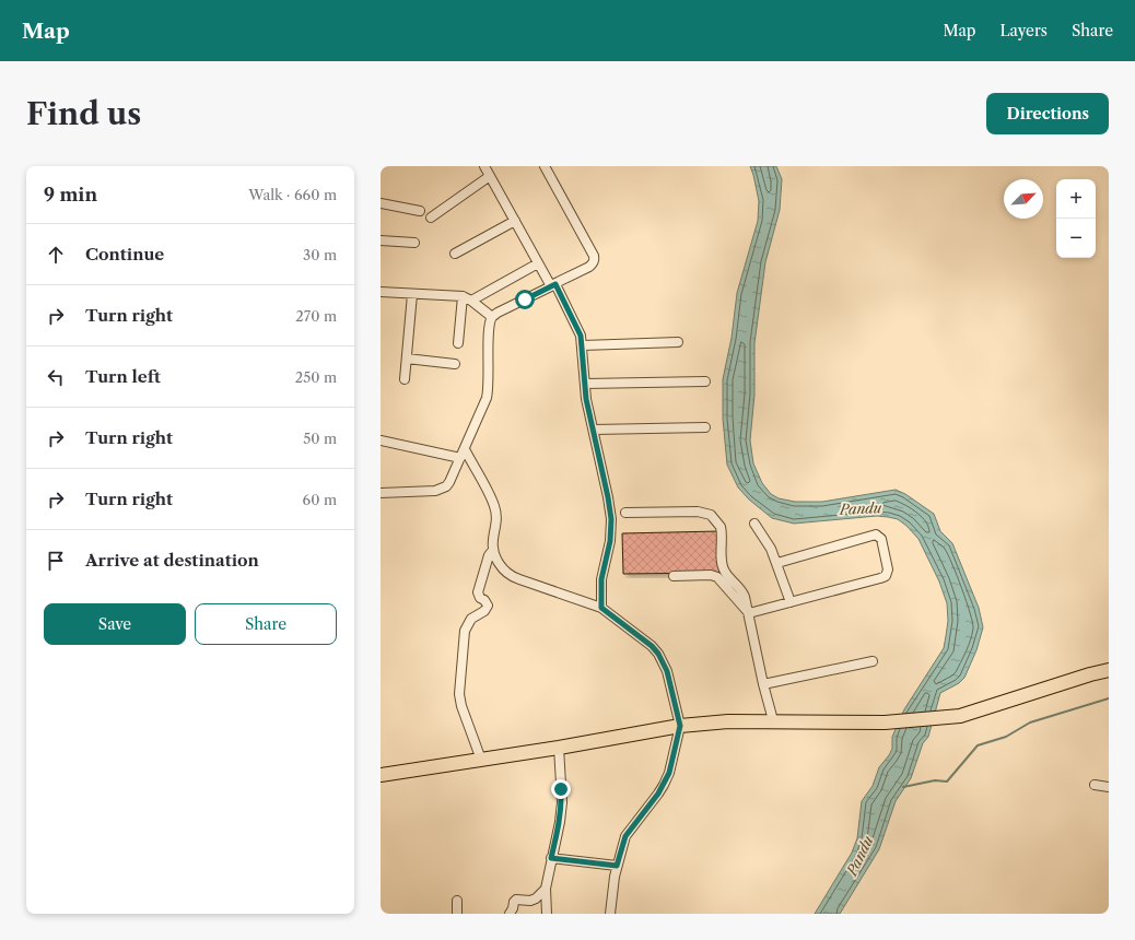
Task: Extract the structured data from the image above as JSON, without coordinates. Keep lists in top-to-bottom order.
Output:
{
  "water": ["Pandu"],
  "north": "top right",
  "page": {
    "header": "Map",
    "nav": ["Map", "Layers", "Share"],
    "buttons": [
      "Directions",
      ["Save", "Share"]
    ],
    "title": "Find us",
    "heading": ["9 min", "Walk · 660 m"],
    "map_buttons": ["+", "−"],
    "list": [
      ["Continue", "30 m"],
      ["Turn right", "270 m"],
      ["Turn left", "250 m"],
      ["Turn right", "50 m"],
      ["Turn right", "60 m"],
      "Arrive at destination"
    ]
  }
}
